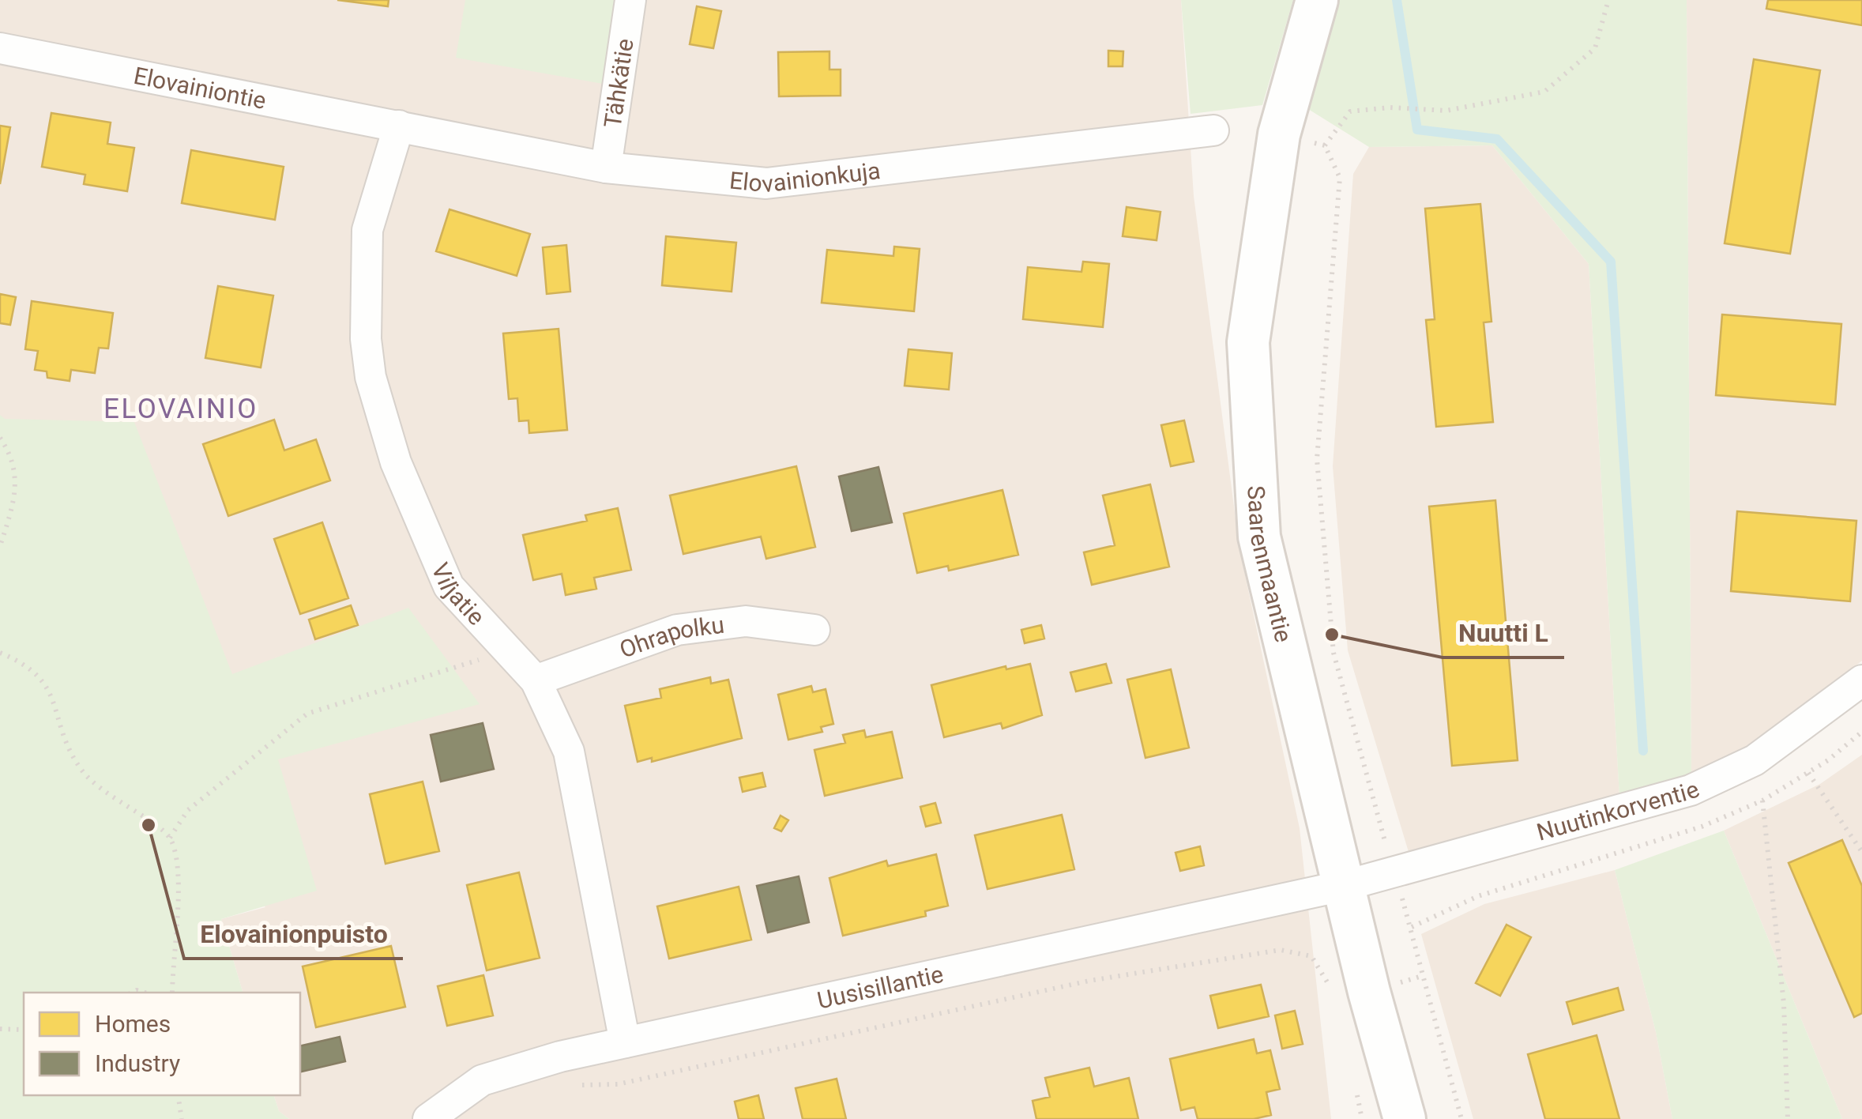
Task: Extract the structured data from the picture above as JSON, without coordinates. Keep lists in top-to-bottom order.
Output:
{
  "streets": {
    "street": [
      "Tähkätie",
      "Elovainiontie",
      "Elovainionkuja",
      "Saarenmaantie",
      "Viljatie",
      "Ohrapolku",
      "Nuutinkorventie",
      "Uusisillantie"
    ]
  },
  "crossings": [
    ["Tähkätie", "Elovainionkuja"],
    ["Elovainiontie", "Elovainionkuja"],
    ["Elovainiontie", "Viljatie"],
    ["Elovainionkuja", "Viljatie"],
    ["Saarenmaantie", "Nuutinkorventie"],
    ["Saarenmaantie", "Uusisillantie"],
    ["Viljatie", "Ohrapolku"],
    ["Viljatie", "Uusisillantie"],
    ["Nuutinkorventie", "Uusisillantie"]
  ],
  "districts": ["ELOVAINIO"],
  "places": ["Nuutti L", "Elovainionpuisto"],
  "legend": ["Homes", "Industry"]
}
